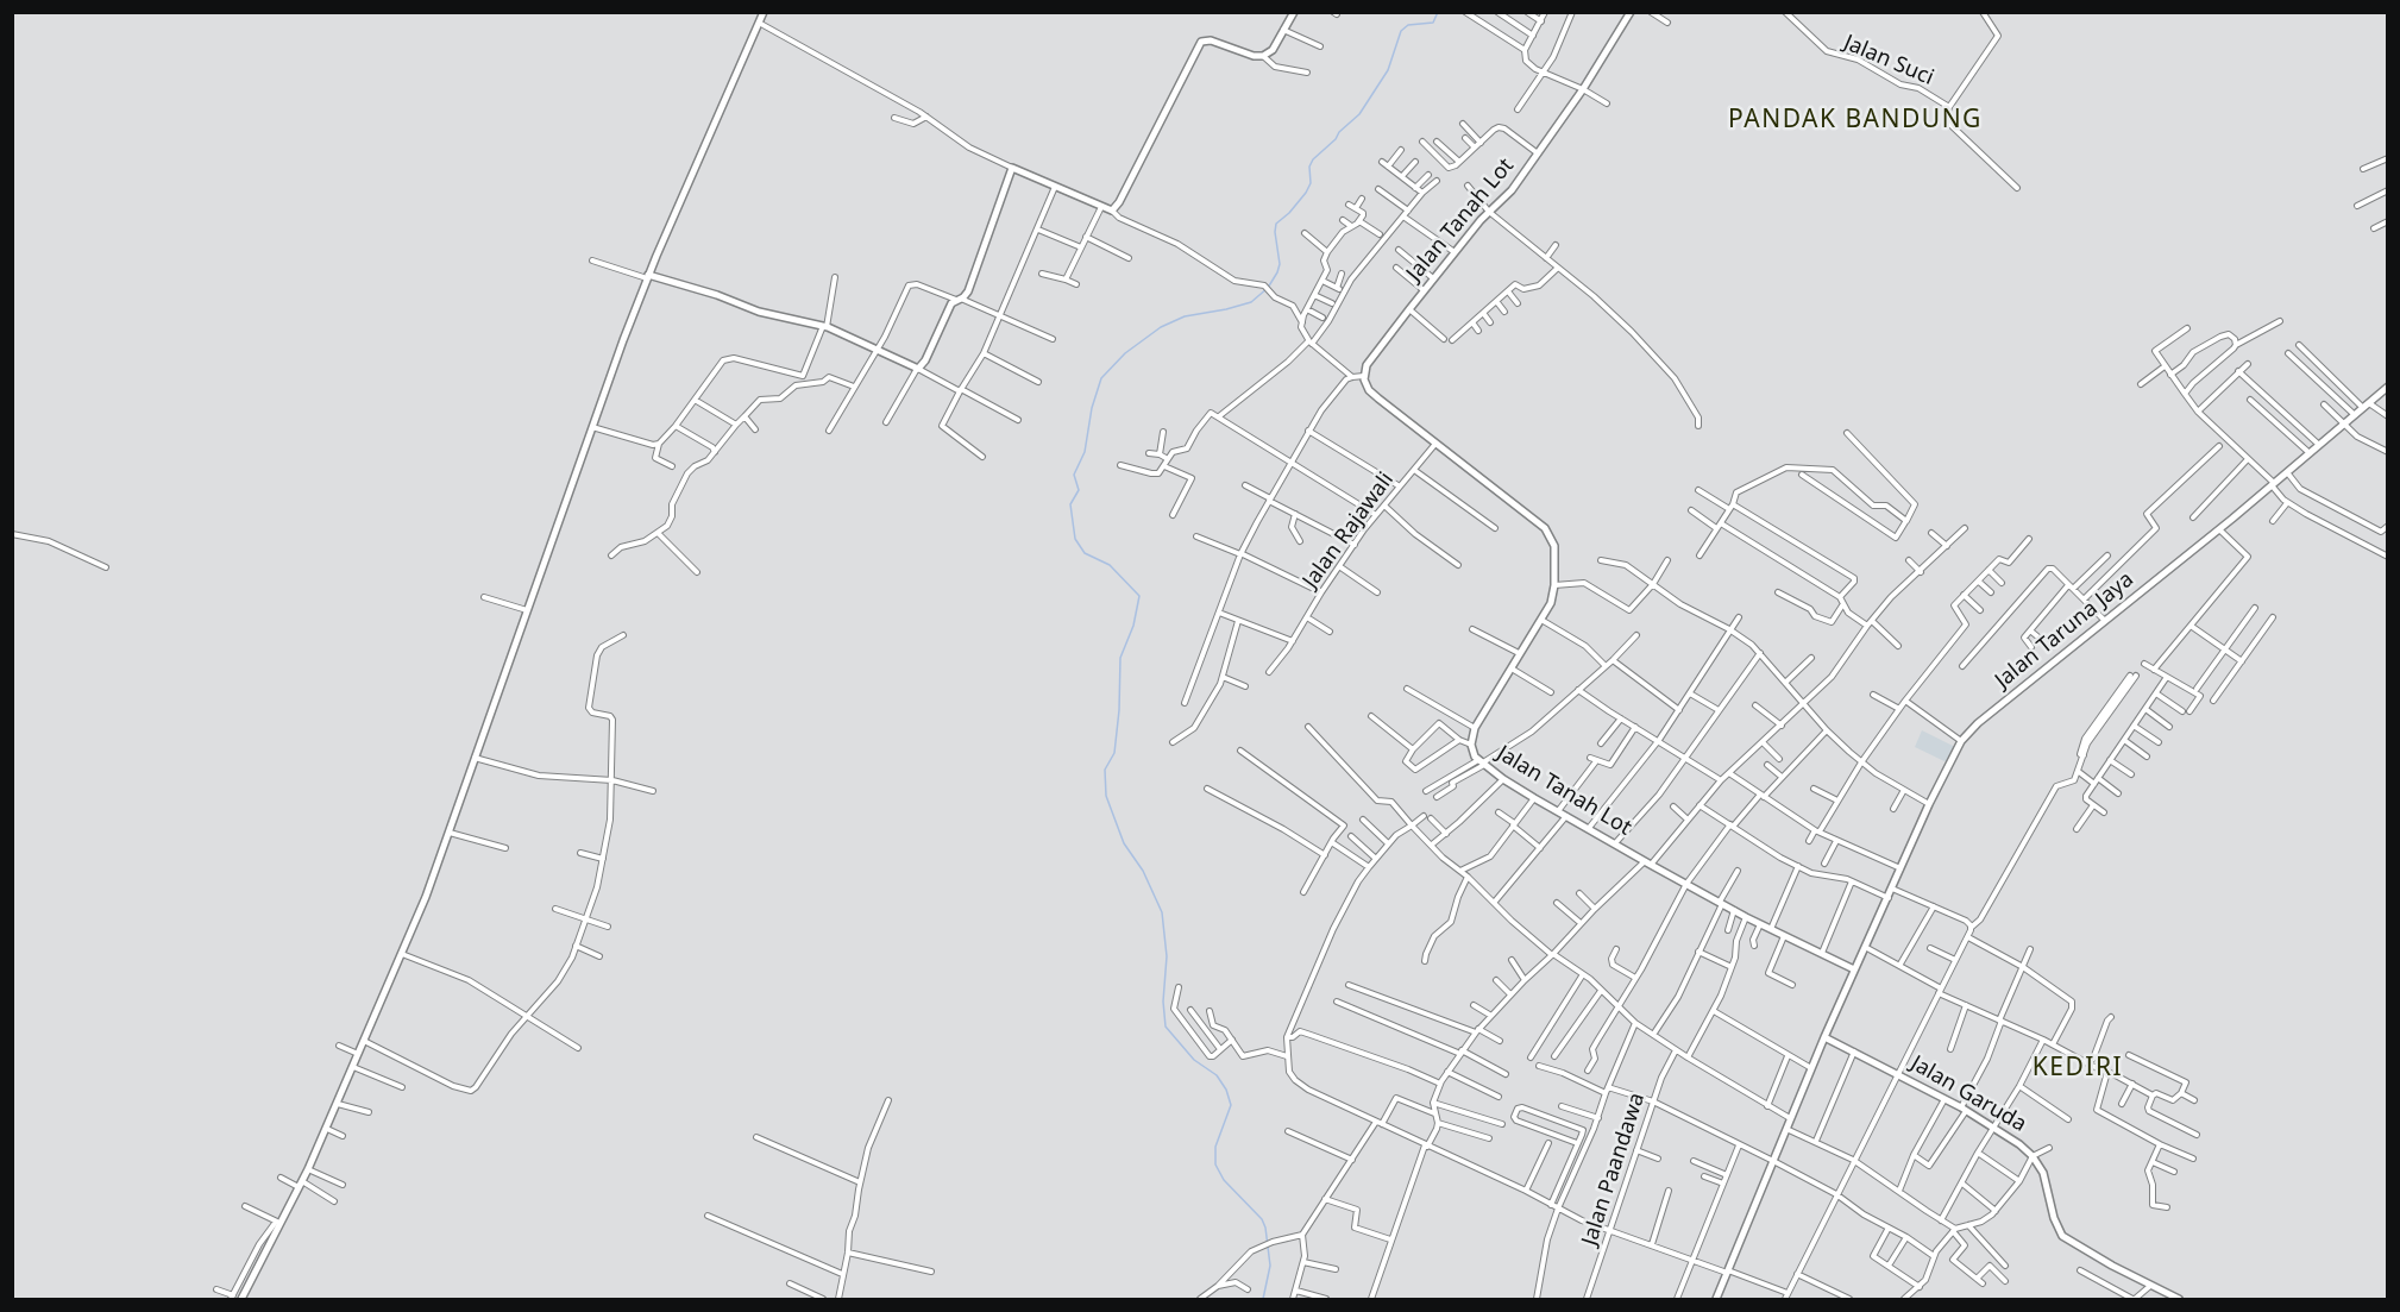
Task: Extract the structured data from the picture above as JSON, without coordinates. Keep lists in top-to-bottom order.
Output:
{
  "streets": {
    "street": [
      "Jalan Suci",
      "Jalan Tanah Lot",
      "Jalan Rajawali",
      "Jalan Taruna Jaya",
      "Jalan Garuda",
      "Jalan Paandawa"
    ]
  },
  "crossings": [
    ["Jalan Tanah Lot", "Jalan Rajawali"],
    ["Jalan Tanah Lot", "Jalan Taruna Jaya"]
  ],
  "districts": ["PANDAK BANDUNG", "KEDIRI"]
}
